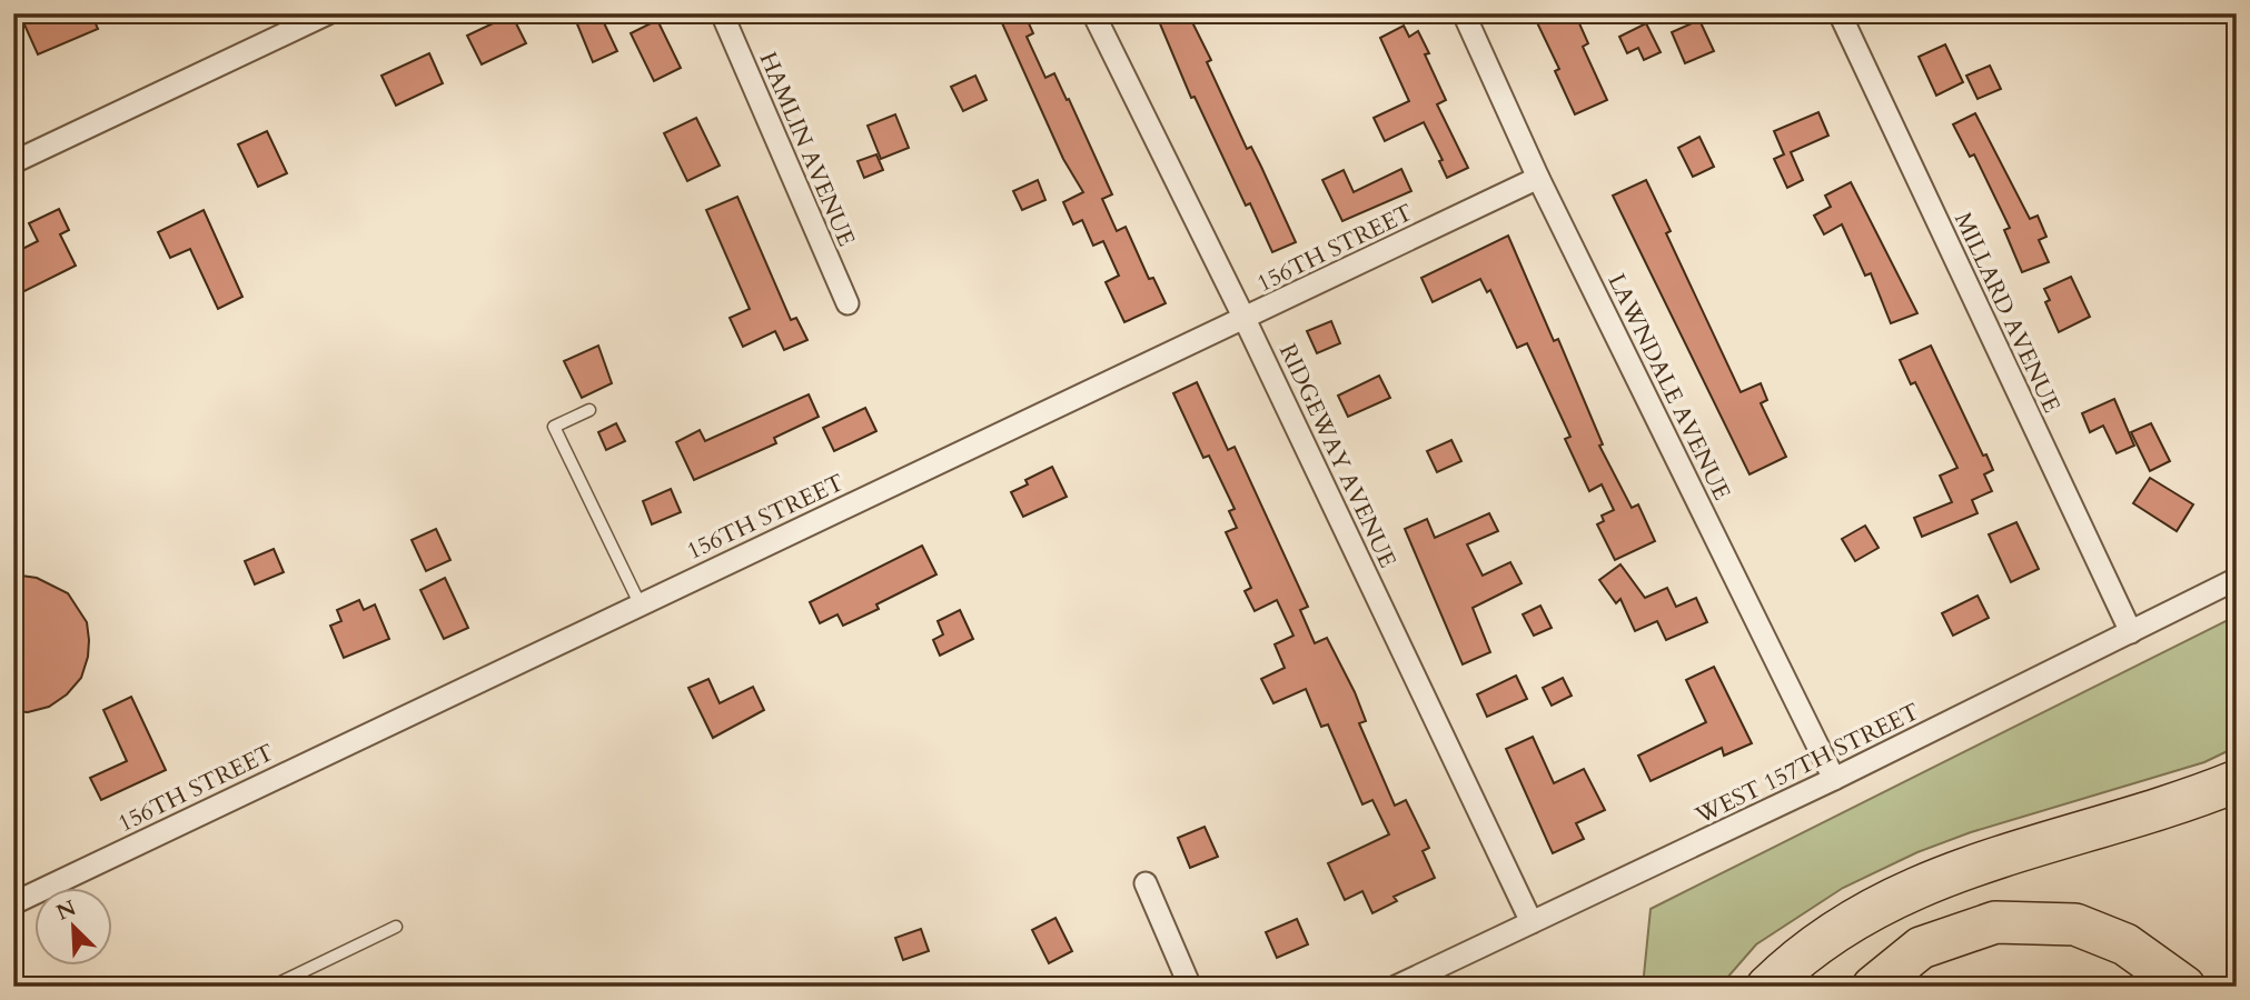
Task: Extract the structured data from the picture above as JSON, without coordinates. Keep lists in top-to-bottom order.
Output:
{
  "streets": {
    "street": [
      "HAMLIN AVENUE",
      "156TH STREET",
      "MILLARD AVENUE",
      "LAWNDALE AVENUE",
      "RIDGEWAY AVENUE",
      "WEST 157TH STREET"
    ]
  },
  "crossings": [
    ["156TH STREET", "LAWNDALE AVENUE"],
    ["156TH STREET", "RIDGEWAY AVENUE"],
    ["MILLARD AVENUE", "WEST 157TH STREET"],
    ["LAWNDALE AVENUE", "WEST 157TH STREET"],
    ["RIDGEWAY AVENUE", "WEST 157TH STREET"]
  ],
  "north": "top left"
}
